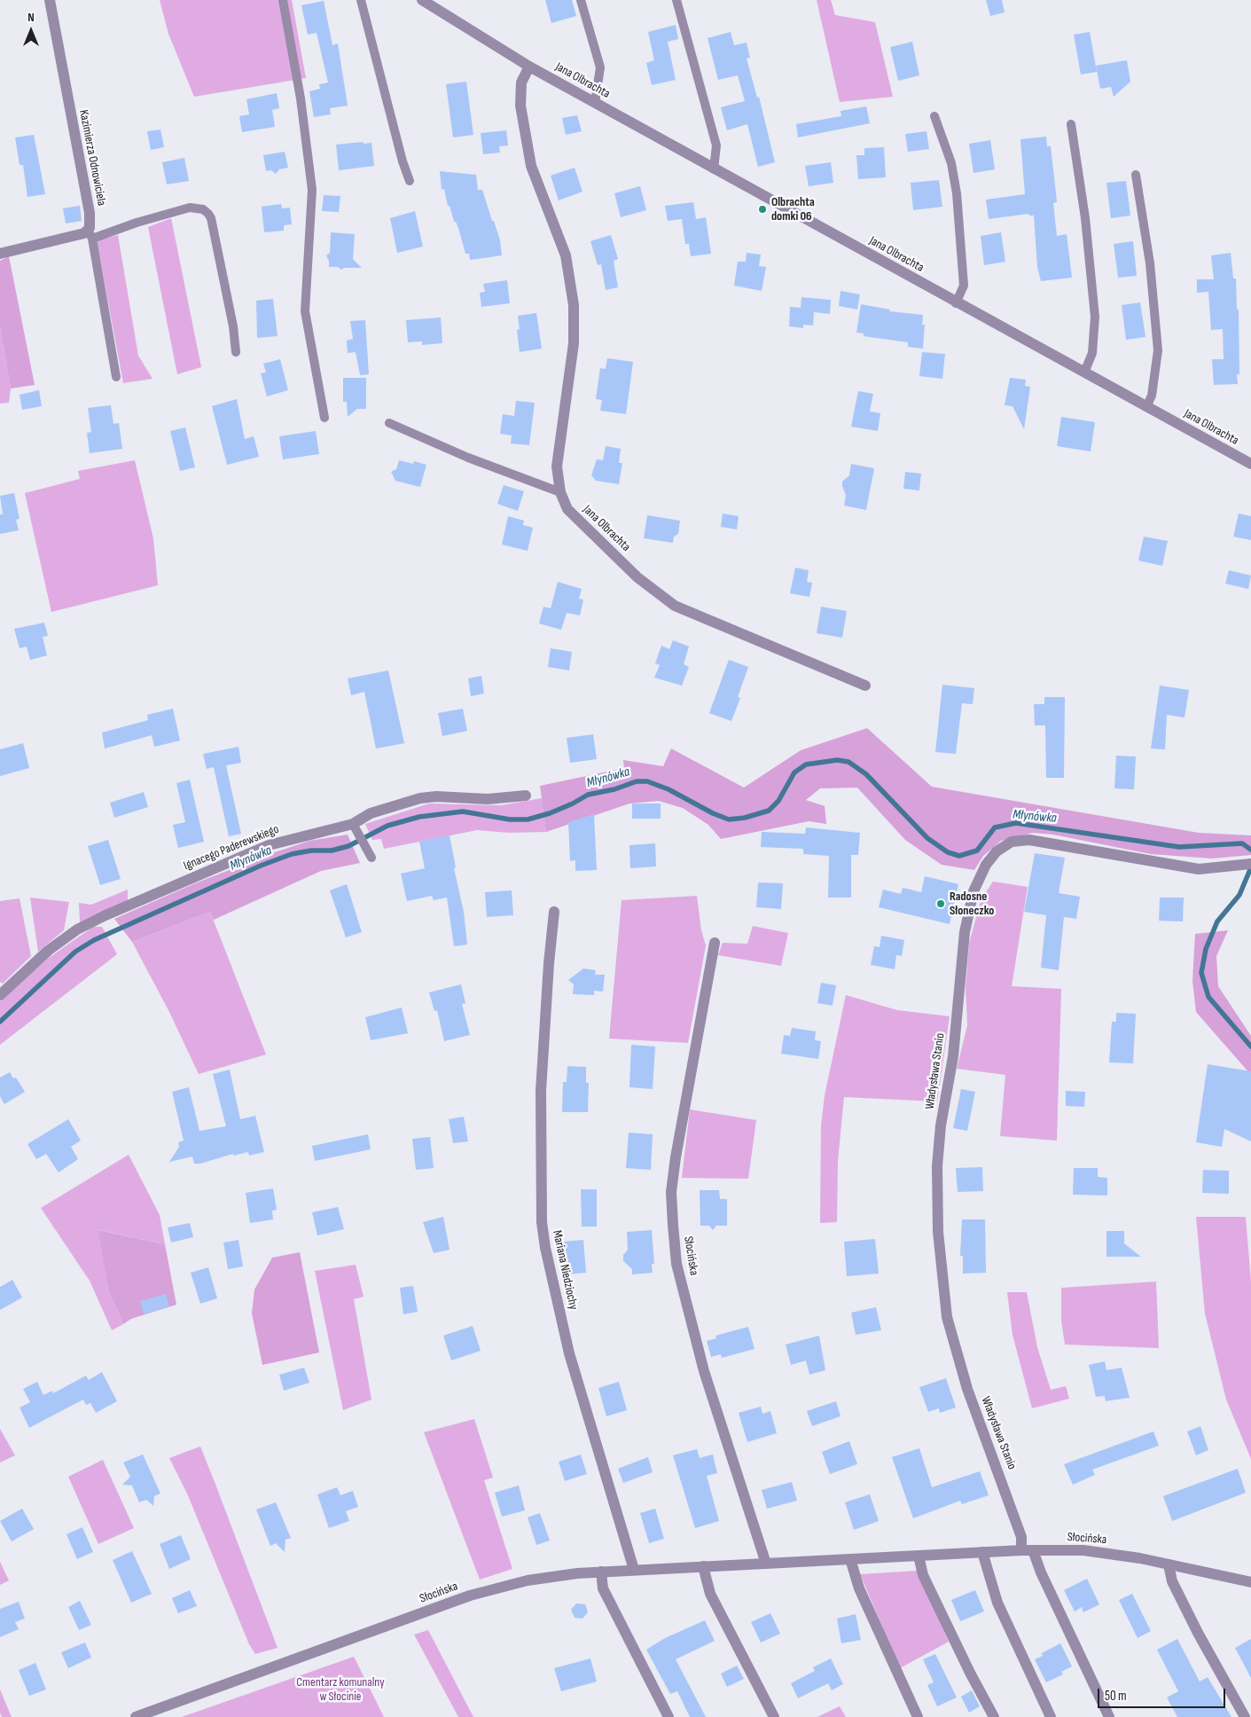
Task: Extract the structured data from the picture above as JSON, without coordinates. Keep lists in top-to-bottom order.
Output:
{
  "streets": {
    "street": [
      "Jana Olbrachta",
      "Kazimierza Odnowiciela",
      "Ignacego Paderewskiego",
      "Władysława Stanio",
      "Słocińska",
      "Mariana Niedziochy"
    ]
  },
  "crossings": [
    ["Władysława Stanio", "Słocińska"],
    ["Słocińska", "Mariana Niedziochy"]
  ],
  "water": ["Młynówka"],
  "parks": ["Cmentarz komunalny w Słocinie"],
  "places": ["Olbrachta domki 06", "Radosne Słoneczko"],
  "scale_bar": "50 m",
  "north": "top"
}
